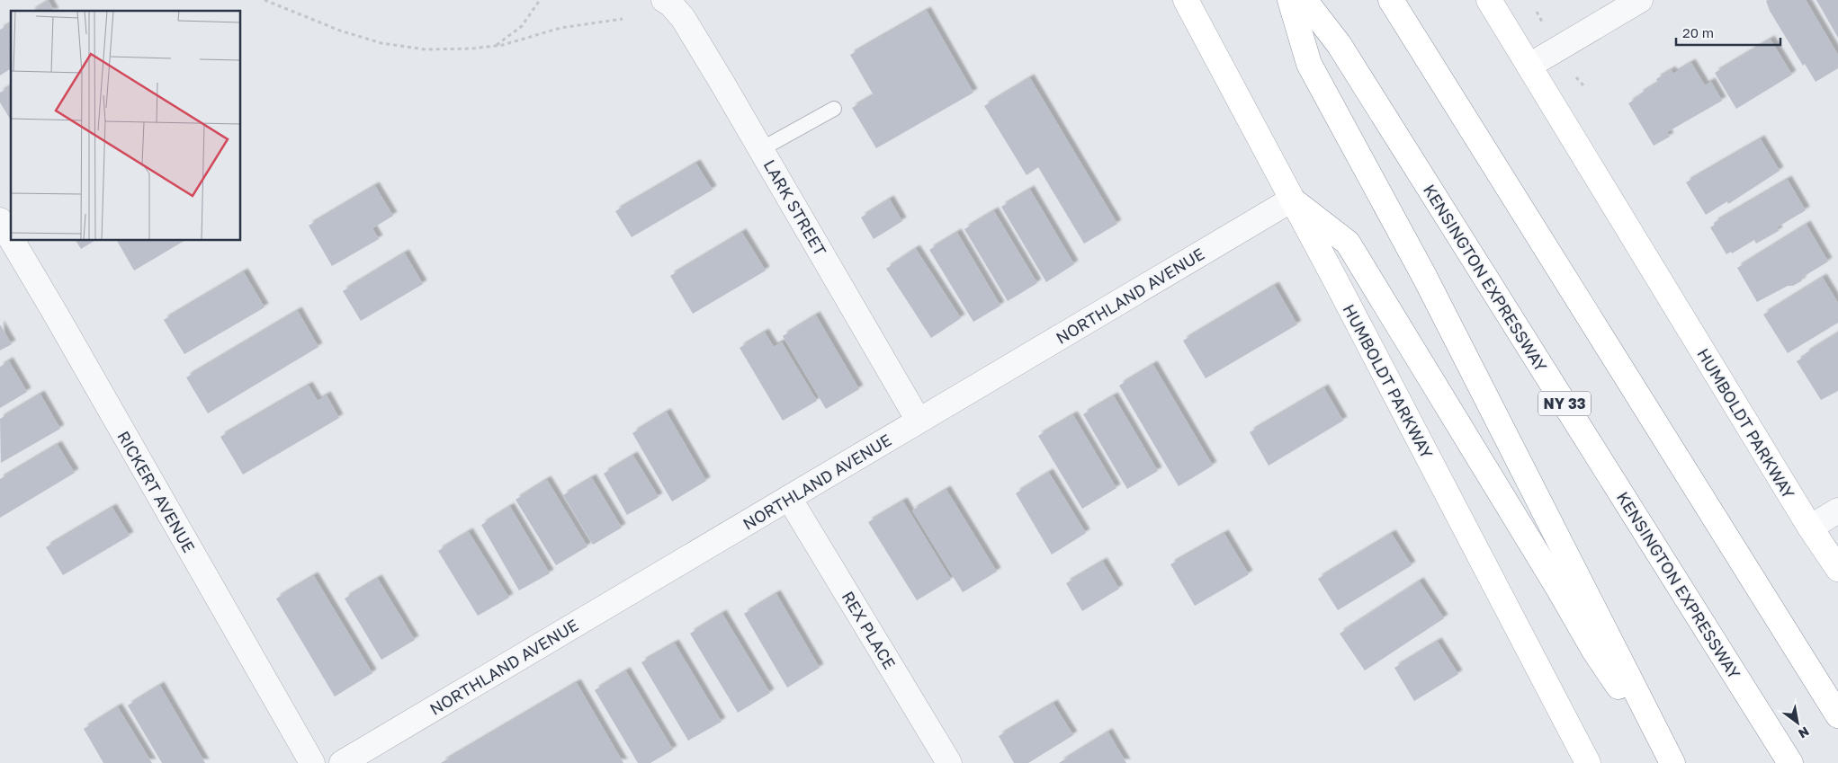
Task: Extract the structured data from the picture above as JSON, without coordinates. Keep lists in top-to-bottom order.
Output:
{
  "streets": {
    "main road": ["KENSINGTON EXPRESSWAY", "HUMBOLDT PARKWAY", "NY 33"],
    "street": [
      "LARK STREET",
      "NORTHLAND AVENUE",
      "RICKERT AVENUE",
      "REX PLACE"
    ]
  },
  "crossings": [
    ["LARK STREET", "NORTHLAND AVENUE"],
    ["NORTHLAND AVENUE", "HUMBOLDT PARKWAY"],
    ["NORTHLAND AVENUE", "REX PLACE"]
  ],
  "scale_bar": "20 m",
  "north": "bottom right"
}
